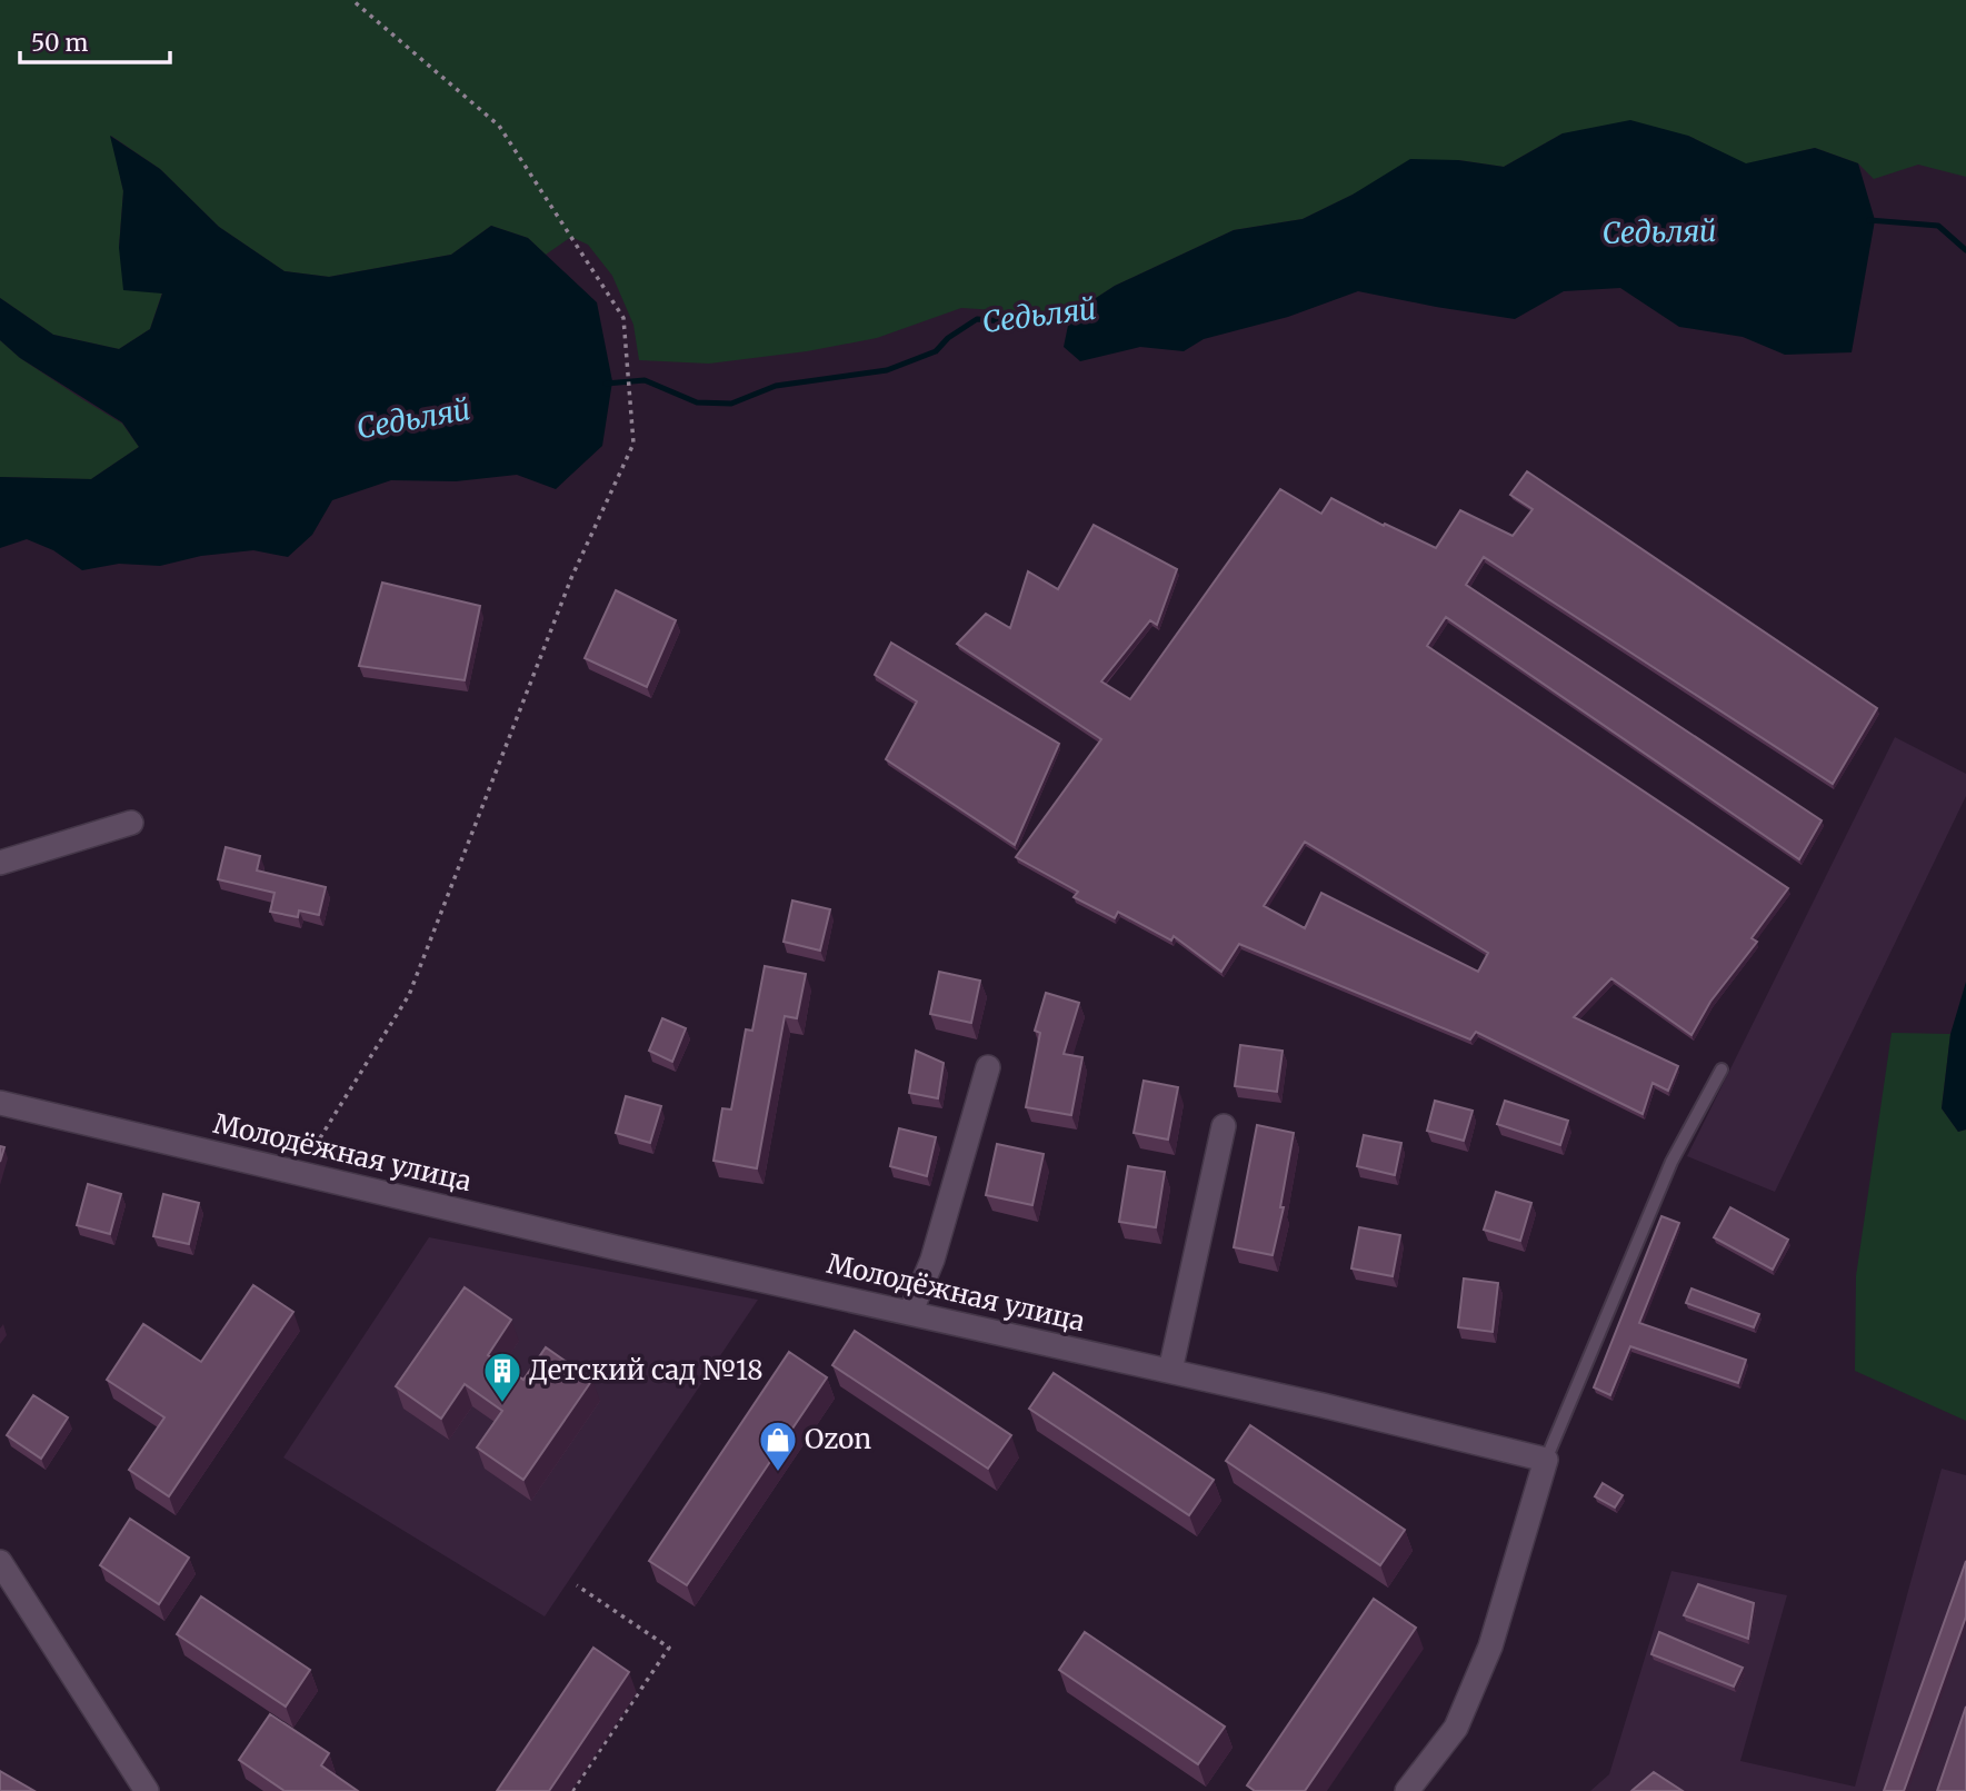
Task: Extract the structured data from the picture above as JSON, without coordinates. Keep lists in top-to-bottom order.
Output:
{
  "streets": {
    "street": ["Молодёжная улица"]
  },
  "water": ["Седьляй"],
  "places": {
    "building": ["Детский сад №18"],
    "shop": ["Ozon"]
  },
  "scale_bar": "50 m"
}
